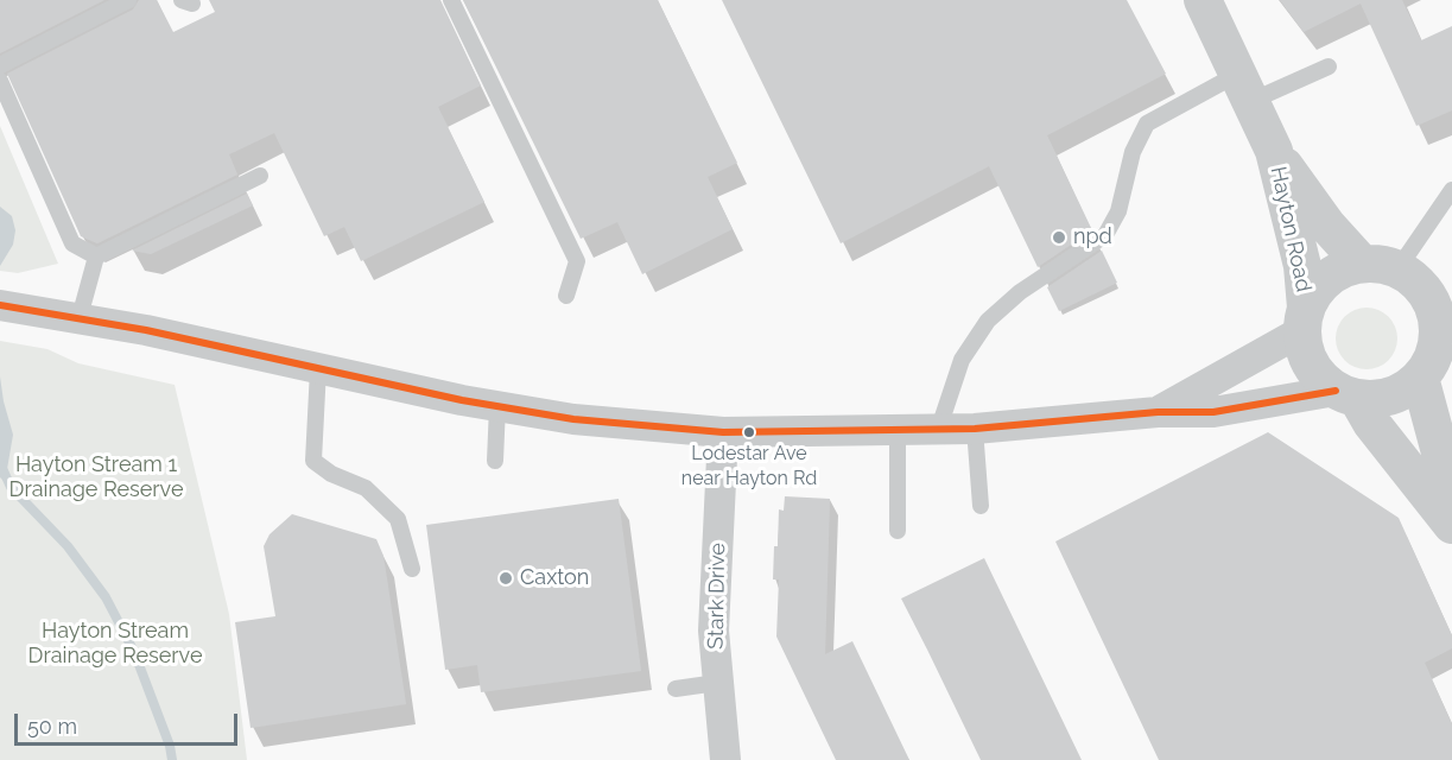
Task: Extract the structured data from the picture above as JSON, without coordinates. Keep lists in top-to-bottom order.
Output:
{
  "streets": {
    "street": ["Hayton Road", "Stark Drive"]
  },
  "parks": ["Hayton Stream 1 Drainage Reserve", "Hayton Stream Drainage Reserve"],
  "places": ["npd", "Lodestar Ave near Hayton Rd", "Caxton"],
  "lines": ["transit line 50"],
  "scale_bar": "50 m"
}
